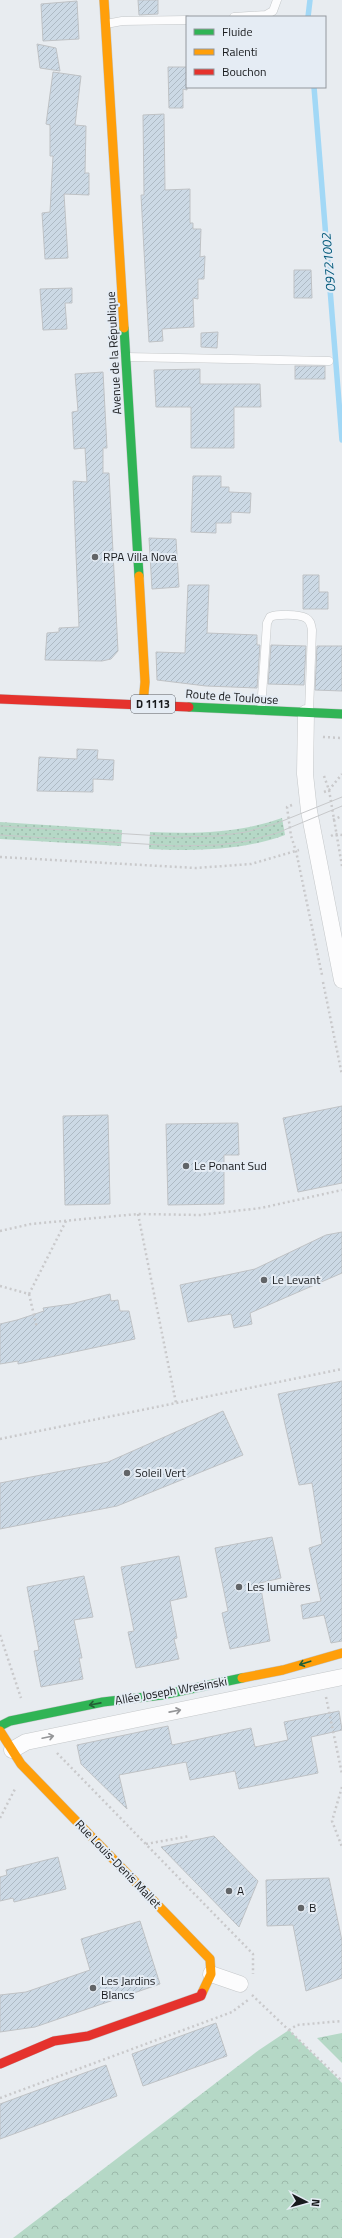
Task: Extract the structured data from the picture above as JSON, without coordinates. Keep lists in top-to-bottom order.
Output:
{
  "streets": {
    "street": [
      "Avenue de la République",
      "Route de Toulouse",
      "D 1113",
      "Allée Joseph Wresinski",
      "Rue Louis-Denis Mallet"
    ]
  },
  "crossings": [
    ["Avenue de la République", "Route de Toulouse"],
    ["Allée Joseph Wresinski", "Rue Louis-Denis Mallet"]
  ],
  "water": ["O9721002"],
  "places": [
    "RPA Villa Nova",
    "Le Ponant Sud",
    "Le Levant",
    "Soleil Vert",
    "Les lumières",
    "A",
    "B",
    "Les Jardins Blancs"
  ],
  "legend": ["Fluide", "Ralenti", "Bouchon"],
  "north": "right"
}
